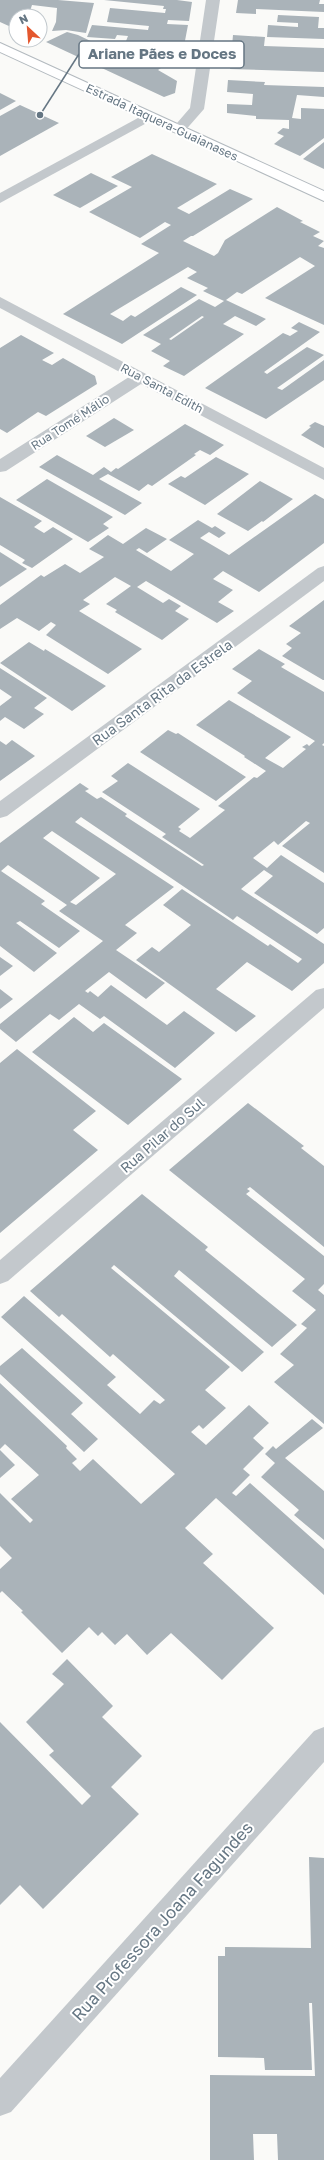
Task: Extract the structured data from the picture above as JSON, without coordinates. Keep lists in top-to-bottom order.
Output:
{
  "streets": {
    "main road": ["Estrada Itaquera-Guaianases"],
    "street": [
      "Rua Santa Edith",
      "Rua Tomé Málio",
      "Rua Santa Rita da Estrela",
      "Rua Pilar do Sul",
      "Rua Professora Joana Fagundes"
    ]
  },
  "crossings": [
    ["Rua Santa Edith", "Rua Tomé Málio"]
  ],
  "places": ["Ariane Pães e Doces"],
  "north": "top left"
}
